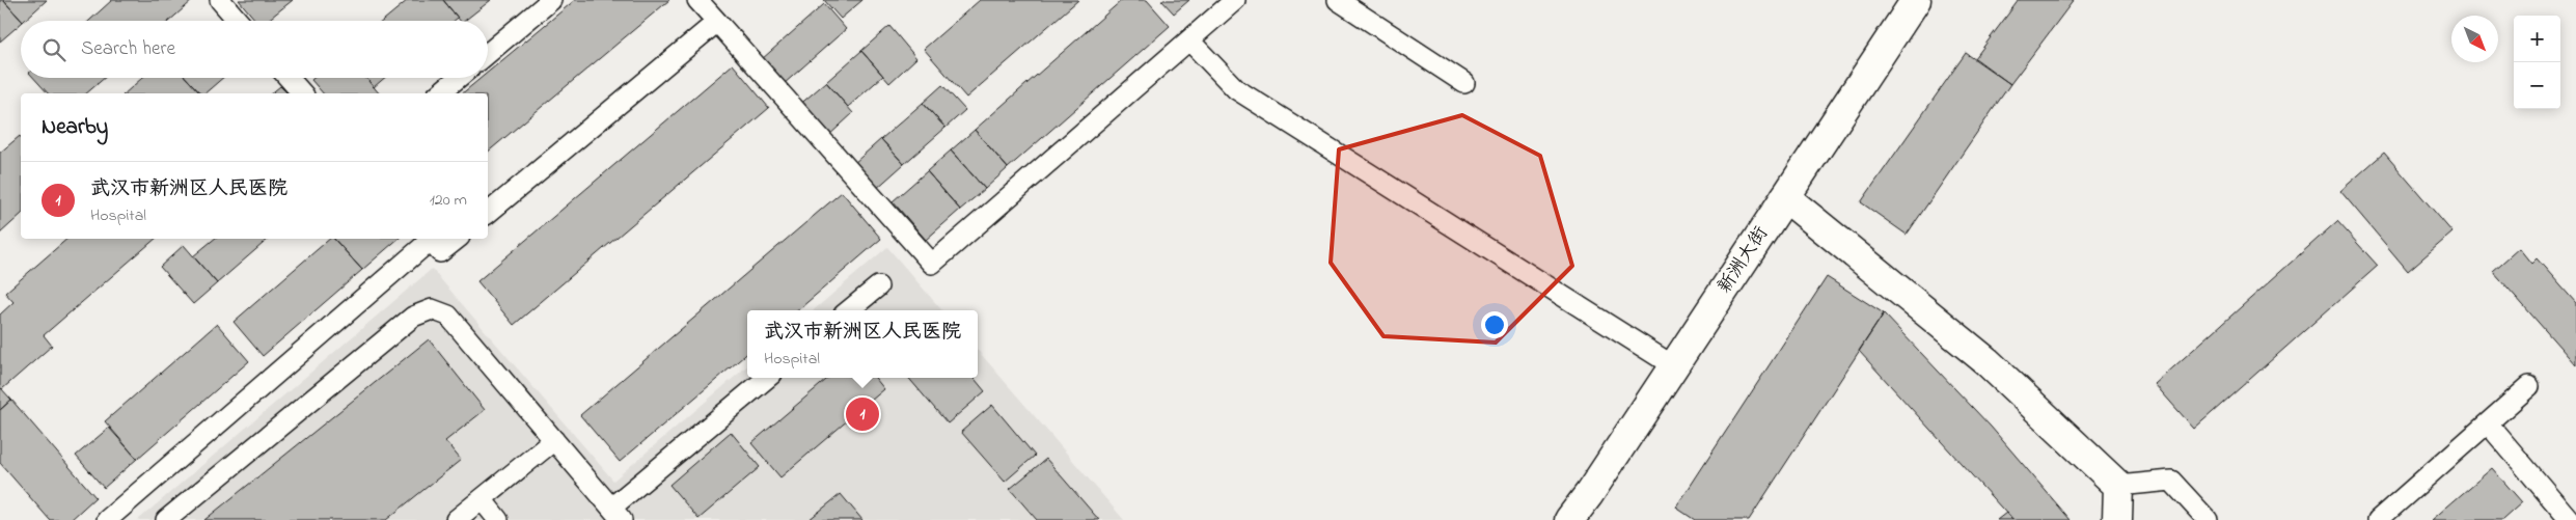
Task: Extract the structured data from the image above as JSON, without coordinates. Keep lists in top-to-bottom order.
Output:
{
  "streets": {
    "main road": ["新洲大街"]
  },
  "north": "bottom right",
  "page": {
    "map_buttons": ["+", "−"],
    "search": "Search here",
    "heading": "Nearby",
    "list": [
      {
        "mark": "1",
        "name": "武汉市新洲区人民医院",
        "note": "Hospital",
        "value": "120 m"
      }
    ],
    "popup": ["武汉市新洲区人民医院", "Hospital"],
    "pins": "1"
  }
}
